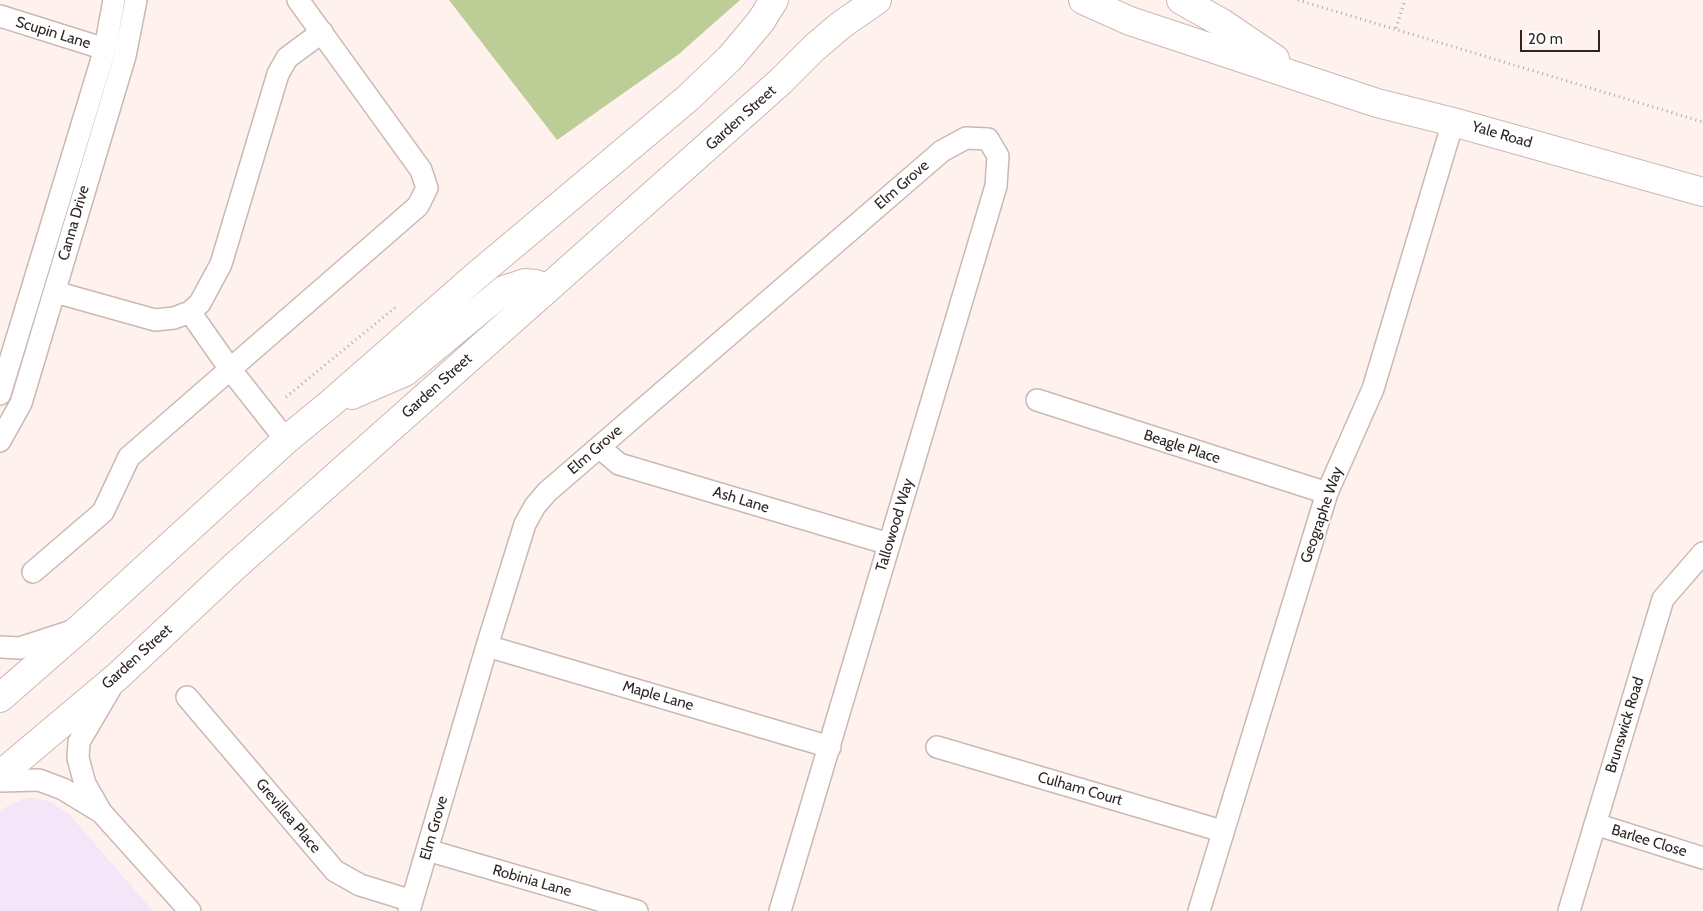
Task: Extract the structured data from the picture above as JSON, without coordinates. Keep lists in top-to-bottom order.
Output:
{
  "streets": {
    "main road": ["Garden Street", "Yale Road"],
    "street": [
      "Scupin Lane",
      "Elm Grove",
      "Canna Drive",
      "Beagle Place",
      "Ash Lane",
      "Geographe Way",
      "Tallowood Way",
      "Maple Lane",
      "Brunswick Road",
      "Culham Court",
      "Grevillea Place",
      "Barlee Close",
      "Robinia Lane"
    ]
  },
  "crossings": [
    ["Scupin Lane", "Canna Drive"],
    ["Yale Road", "Geographe Way"],
    ["Elm Grove", "Ash Lane"],
    ["Elm Grove", "Tallowood Way"],
    ["Elm Grove", "Maple Lane"],
    ["Elm Grove", "Grevillea Place"],
    ["Elm Grove", "Robinia Lane"],
    ["Beagle Place", "Geographe Way"],
    ["Ash Lane", "Tallowood Way"],
    ["Geographe Way", "Culham Court"],
    ["Tallowood Way", "Maple Lane"],
    ["Brunswick Road", "Barlee Close"]
  ],
  "scale_bar": "20 m"
}
